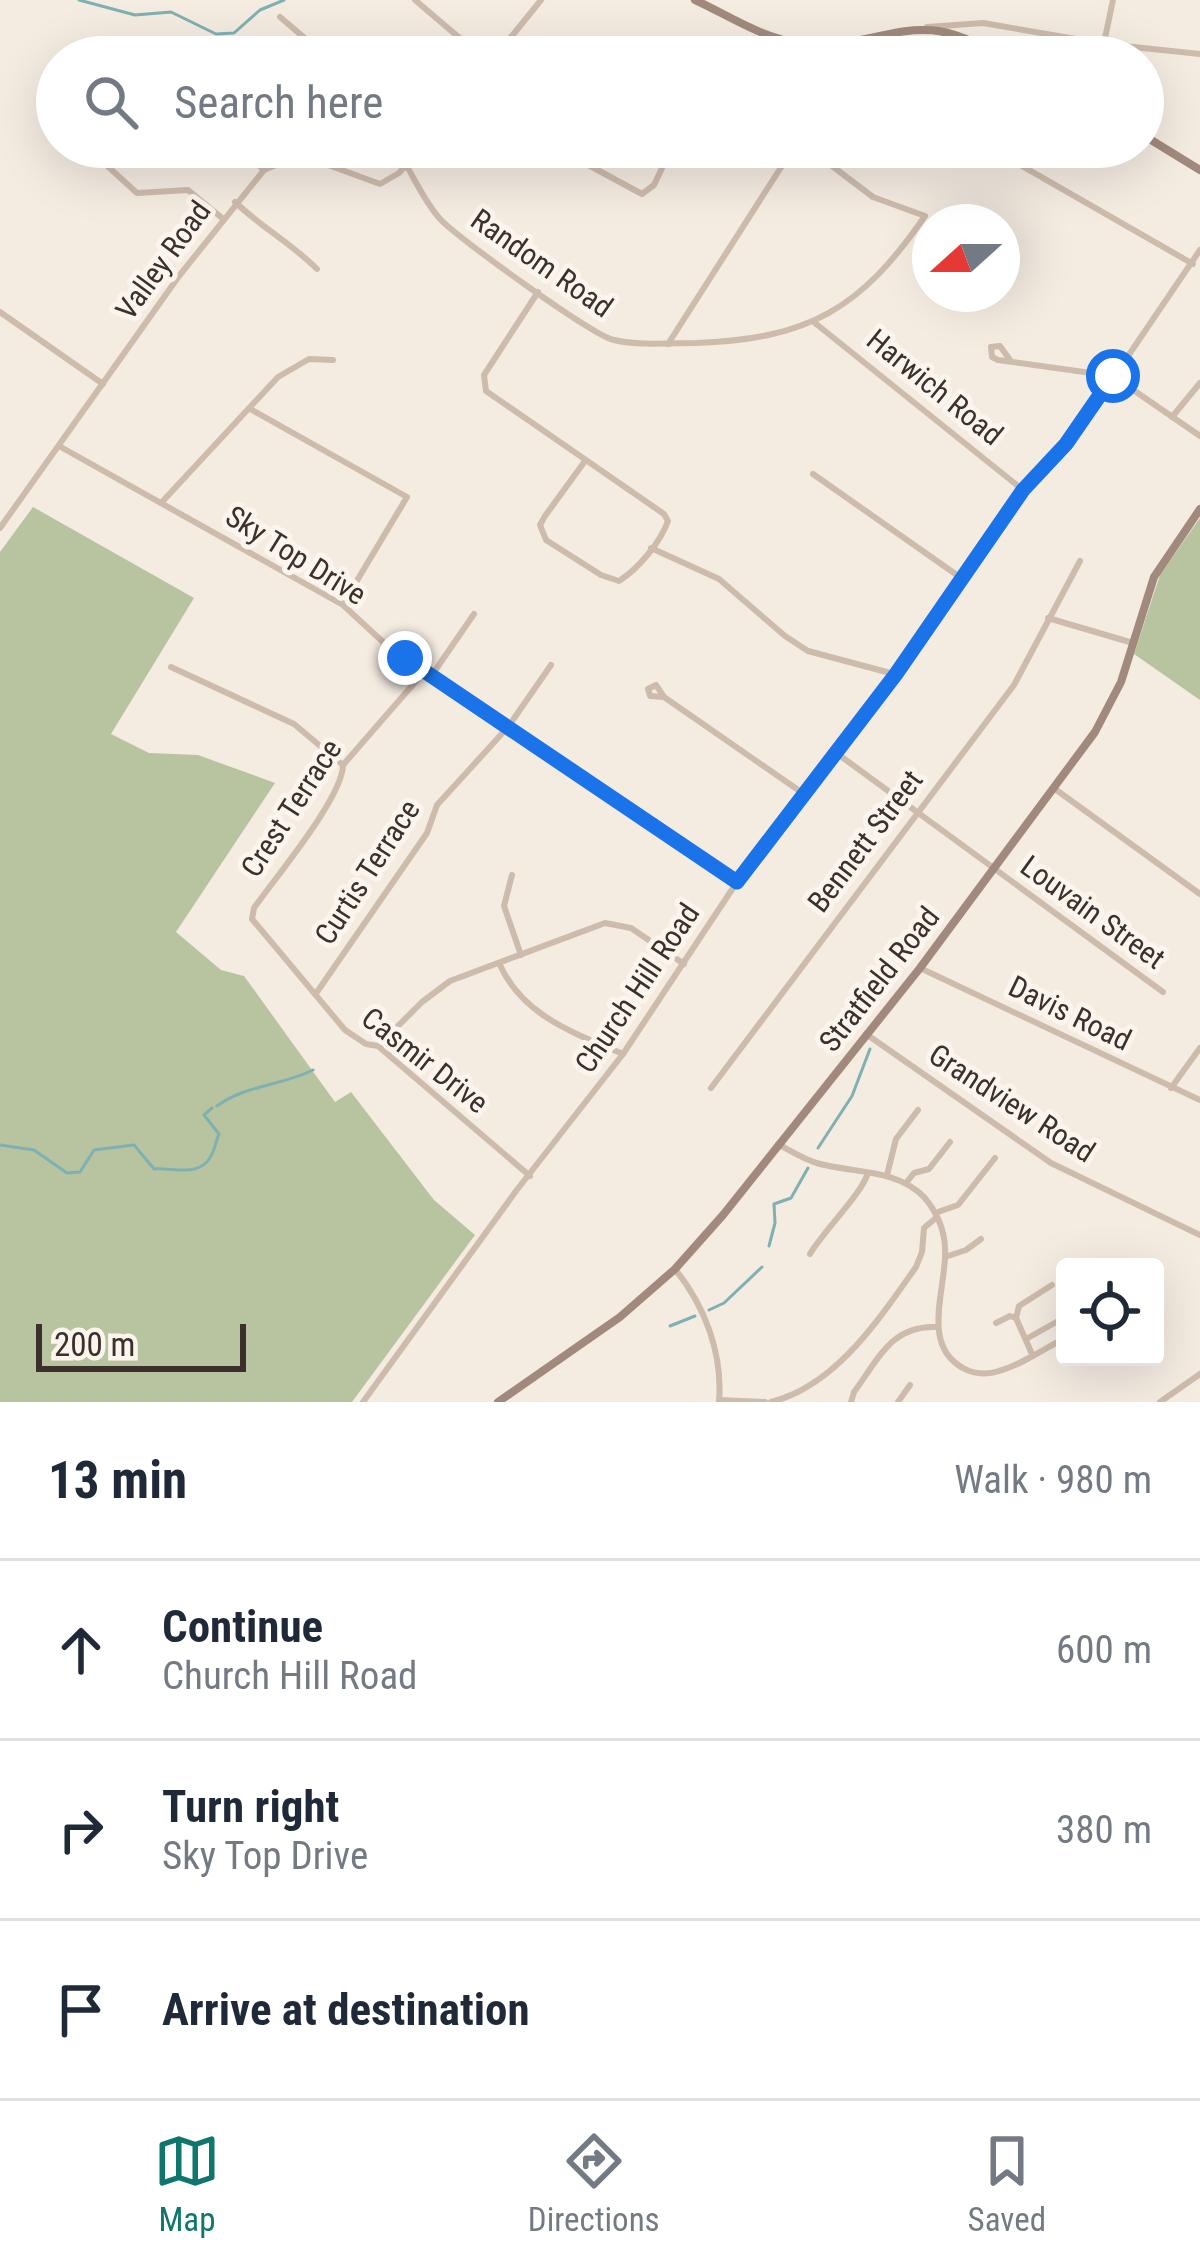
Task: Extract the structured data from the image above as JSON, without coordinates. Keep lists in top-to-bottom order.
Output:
{
  "streets": {
    "main road": ["Stratfield Road"],
    "street": [
      "Valley Road",
      "Random Road",
      "Harwich Road",
      "Sky Top Drive",
      "Crest Terrace",
      "Bennett Street",
      "Curtis Terrace",
      "Louvain Street",
      "Church Hill Road",
      "Davis Road",
      "Casmir Drive",
      "Grandview Road"
    ]
  },
  "crossings": [
    ["Valley Road", "Sky Top Drive"],
    ["Random Road", "Harwich Road"],
    ["Harwich Road", "Church Hill Road"],
    ["Sky Top Drive", "Crest Terrace"],
    ["Sky Top Drive", "Curtis Terrace"],
    ["Sky Top Drive", "Church Hill Road"],
    ["Crest Terrace", "Casmir Drive"],
    ["Bennett Street", "Louvain Street"],
    ["Curtis Terrace", "Casmir Drive"],
    ["Louvain Street", "Stratfield Road"],
    ["Louvain Street", "Church Hill Road"],
    ["Stratfield Road", "Davis Road"],
    ["Stratfield Road", "Grandview Road"],
    ["Church Hill Road", "Casmir Drive"]
  ],
  "scale_bar": "200 m",
  "north": "left",
  "page": {
    "search": "Search here",
    "scale": "200 m",
    "heading": ["13 min", "Walk · 980 m"],
    "list": [
      ["Continue", "Church Hill Road", "600 m"],
      ["Turn right", "Sky Top Drive", "380 m"],
      "Arrive at destination"
    ],
    "nav": ["Map", "Directions", "Saved"]
  }
}
